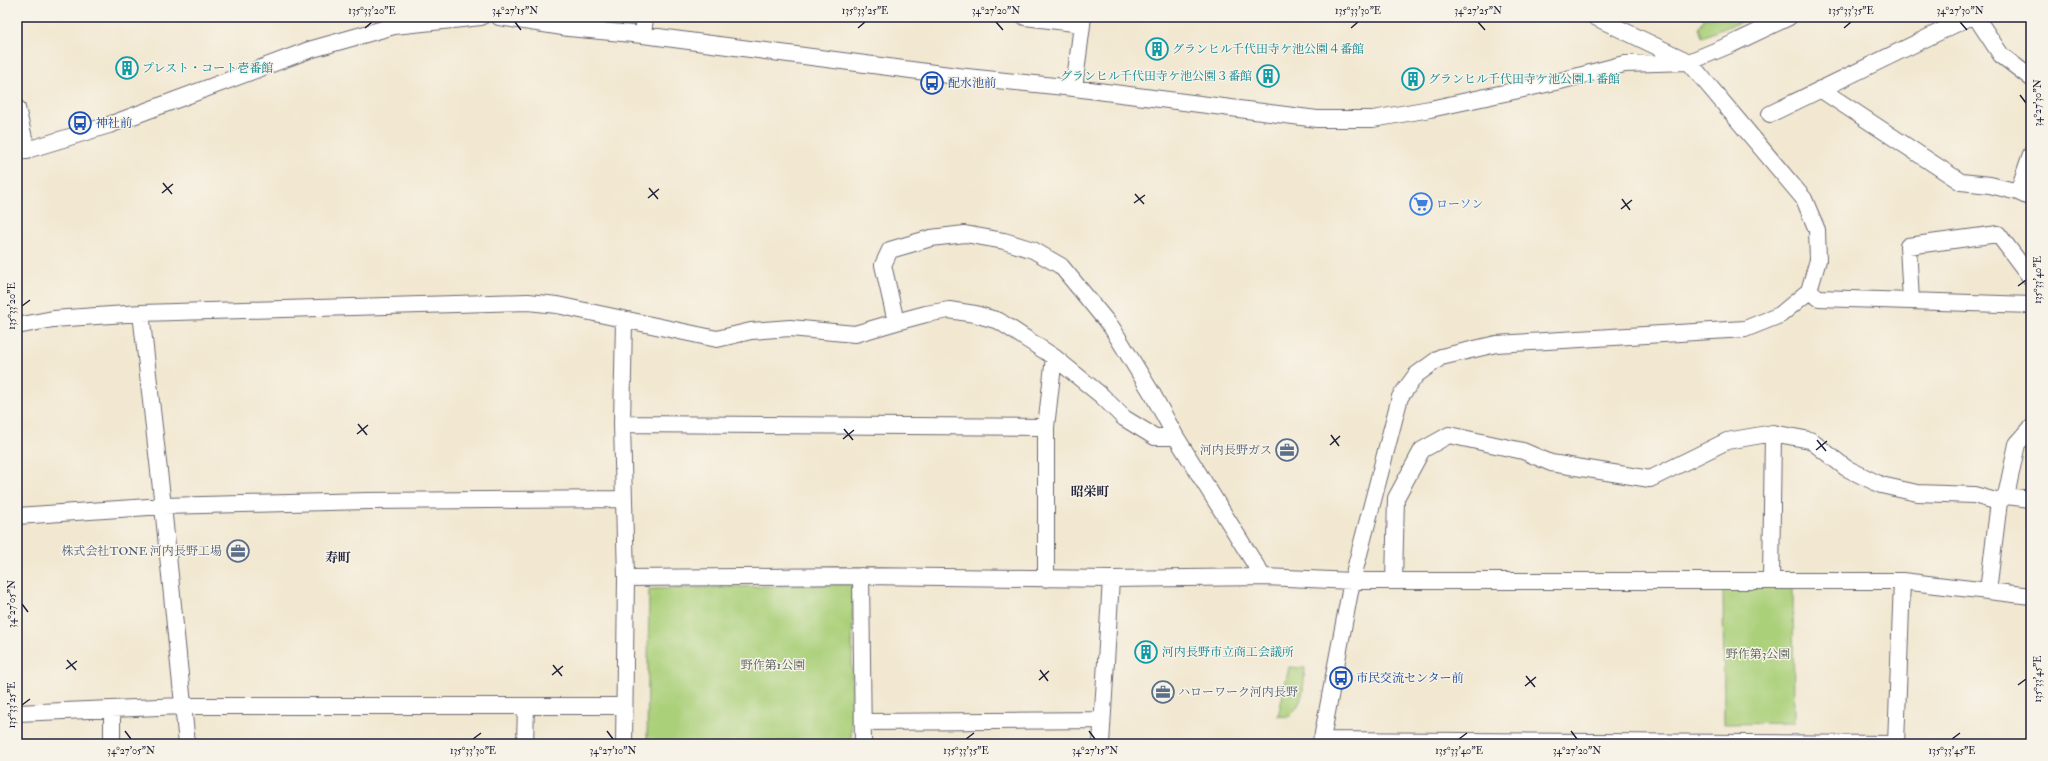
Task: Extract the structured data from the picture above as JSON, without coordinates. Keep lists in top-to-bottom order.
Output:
{
  "districts": ["昭栄町", "寿町"],
  "parks": ["野作第3公園", "野作第1公園"],
  "places": {
    "building": [
      "グランヒル千代田寺ケ池公園４番館",
      "プレスト・コート壱番館",
      "グランヒル千代田寺ケ池公園３番館",
      "グランヒル千代田寺ケ池公園１番館",
      "河内長野市立商工会議所"
    ],
    "bus stop": ["配水池前", "神社前", "市民交流センター前"],
    "supermarket": ["ローソン"],
    "office": ["河内長野ガス", "株式会社TONE 河内長野工場", "ハローワーク河内長野"]
  },
  "coordinates": [
    "135°33'20\"E",
    "34°27'15\"N",
    "135°33'25\"E",
    "34°27'20\"N",
    "135°33'30\"E",
    "34°27'25\"N",
    "135°33'35\"E",
    "34°27'30\"N",
    "135°33'40\"E",
    "34°27'05\"N",
    "135°33'45\"E",
    "34°27'10\"N"
  ]
}
